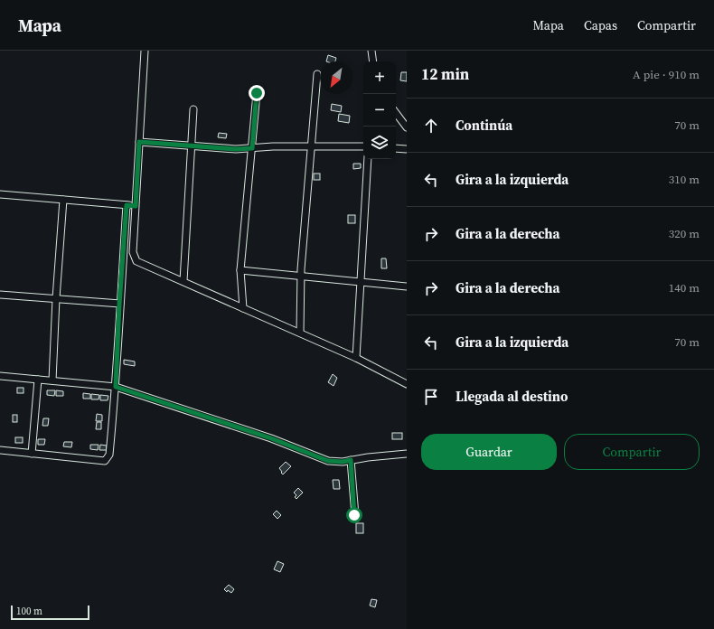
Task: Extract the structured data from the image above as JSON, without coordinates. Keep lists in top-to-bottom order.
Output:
{
  "scale_bar": "100 m",
  "north": "bottom left",
  "page": {
    "header": "Mapa",
    "nav": ["Mapa", "Capas", "Compartir"],
    "heading": ["12 min", "A pie · 910 m"],
    "map_buttons": ["+", "−"],
    "list": [
      ["Continúa", "70 m"],
      ["Gira a la izquierda", "310 m"],
      ["Gira a la derecha", "320 m"],
      ["Gira a la derecha", "140 m"],
      ["Gira a la izquierda", "70 m"],
      "Llegada al destino"
    ],
    "buttons": ["Guardar", "Compartir"],
    "scale": "100 m"
  }
}
